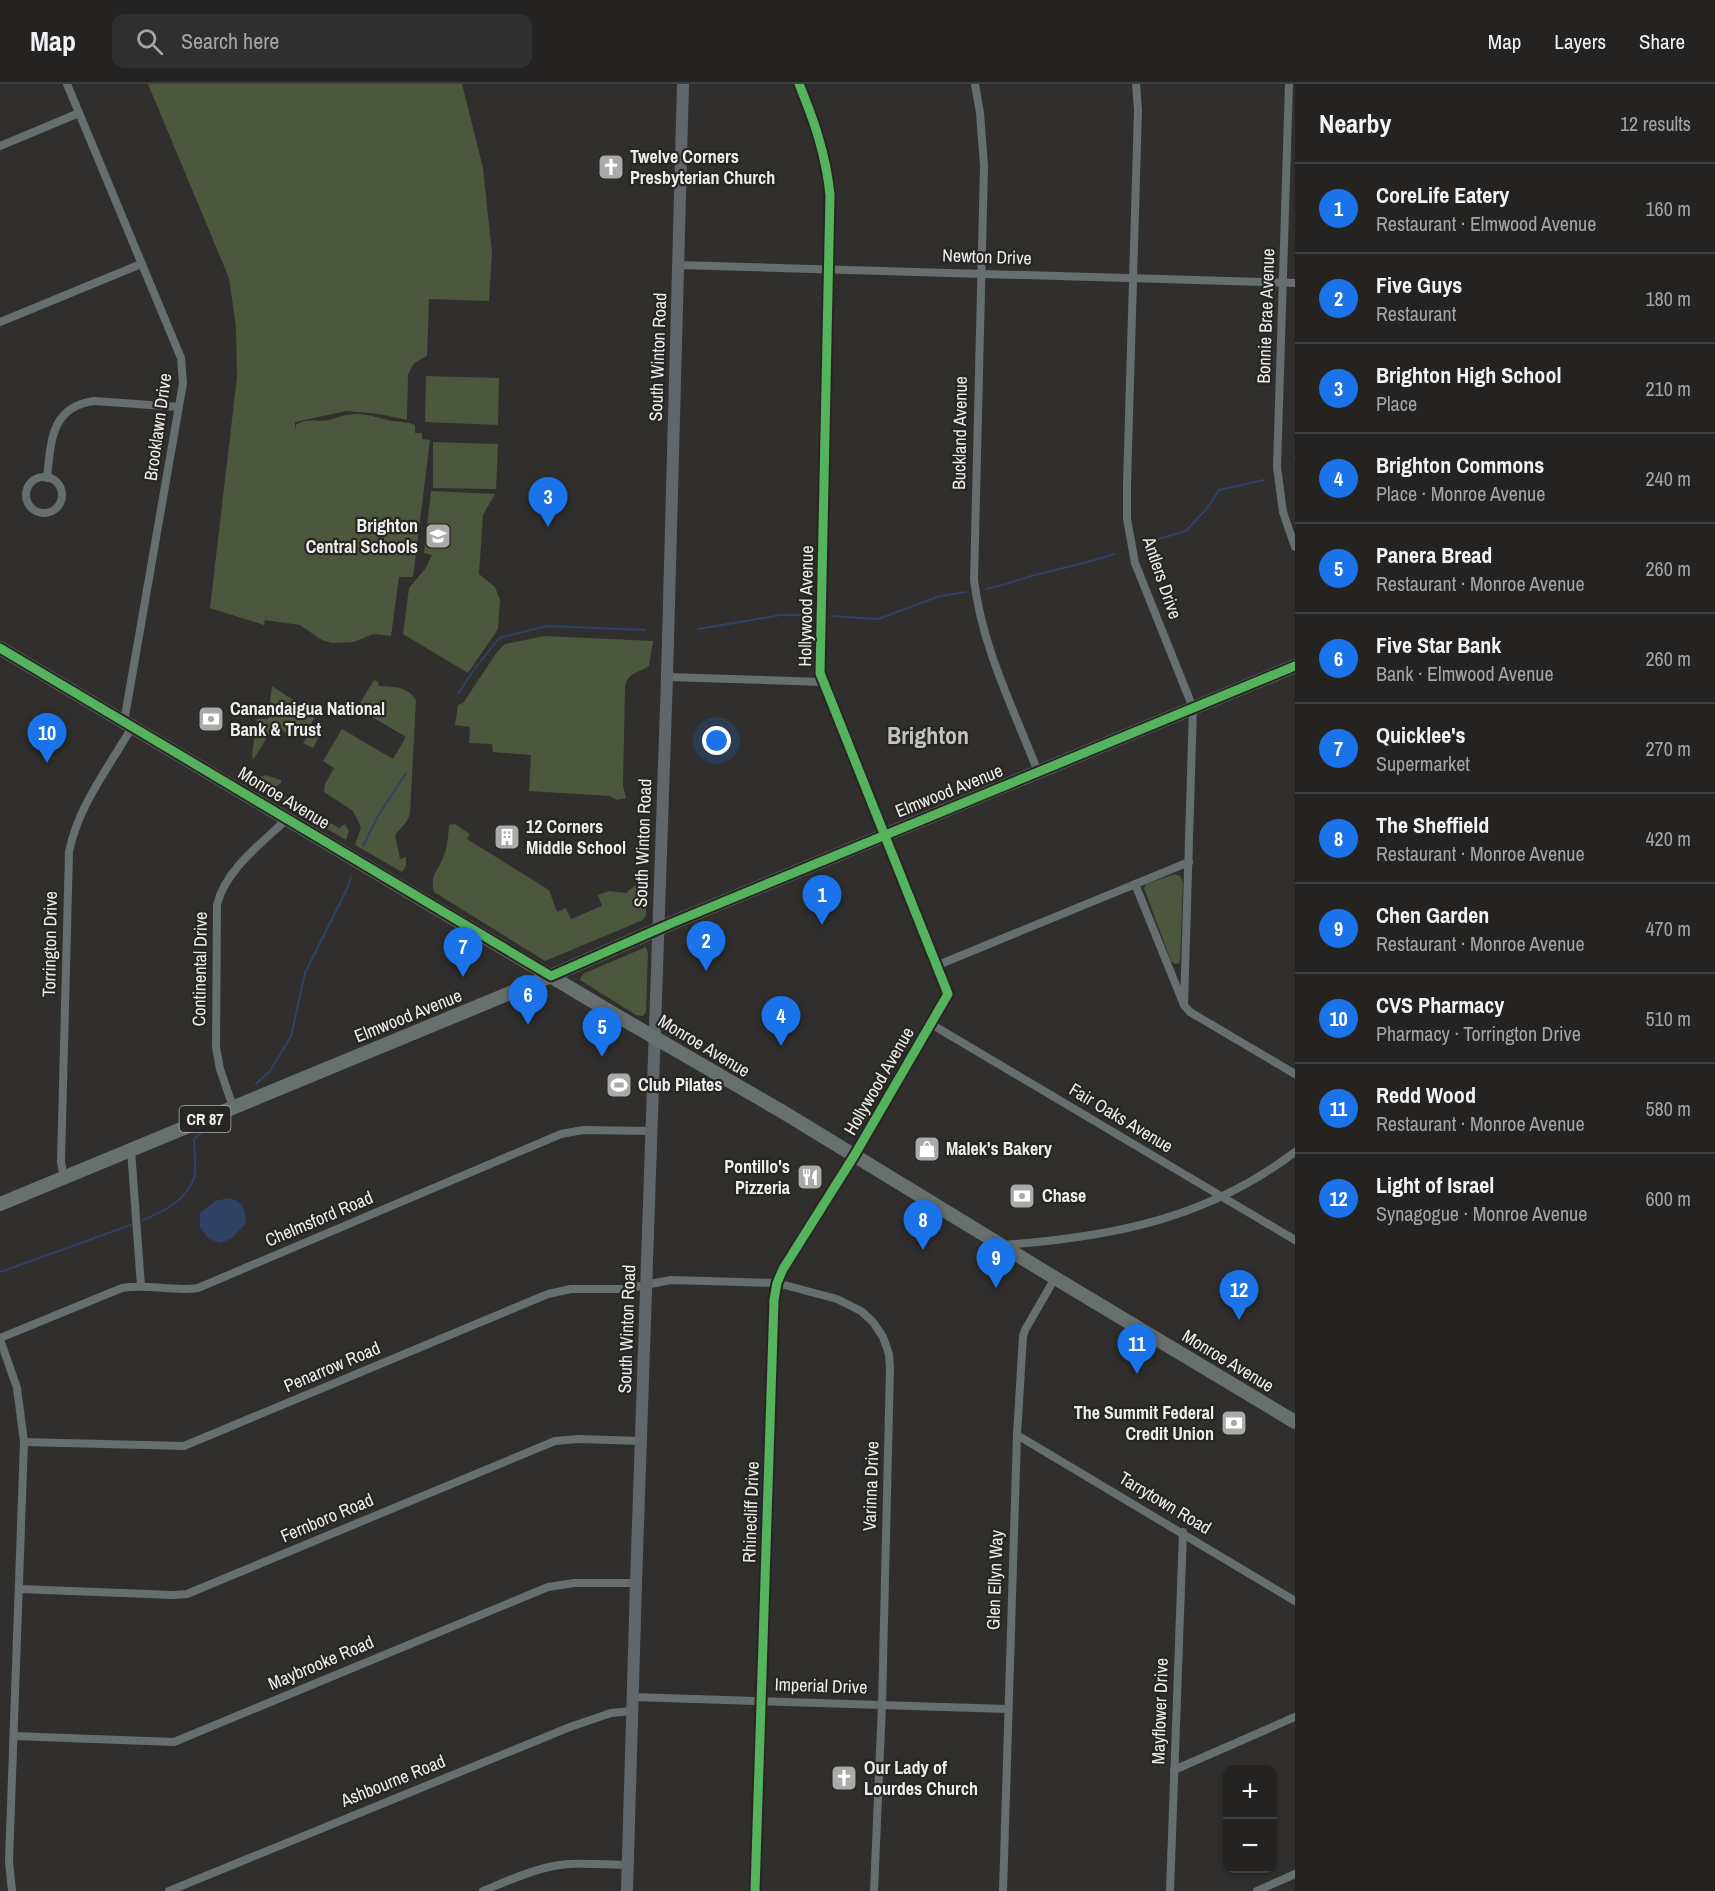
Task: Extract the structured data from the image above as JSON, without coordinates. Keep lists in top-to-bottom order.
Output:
{
  "streets": {
    "main road": [
      "South Winton Road",
      "Elmwood Avenue",
      "Monroe Avenue",
      "CR 87"
    ],
    "street": [
      "Newton Drive",
      "Bonnie Brae Avenue",
      "Brooklawn Drive",
      "Buckland Avenue",
      "Antlers Drive",
      "Hollywood Avenue",
      "Torrington Drive",
      "Continental Drive",
      "Fair Oaks Avenue",
      "Chelmsford Road",
      "Penarrow Road",
      "Varinna Drive",
      "Tarrytown Road",
      "Rhinecliff Drive",
      "Fernboro Road",
      "Glen Ellyn Way",
      "Maybrooke Road",
      "Imperial Drive",
      "Mayflower Drive",
      "Ashbourne Road"
    ]
  },
  "crossings": [
    ["Newton Drive", "Bonnie Brae Avenue"],
    ["Newton Drive", "South Winton Road"],
    ["Newton Drive", "Buckland Avenue"],
    ["Newton Drive", "Antlers Drive"],
    ["Newton Drive", "Hollywood Avenue"],
    ["South Winton Road", "Elmwood Avenue"],
    ["South Winton Road", "Monroe Avenue"],
    ["South Winton Road", "Chelmsford Road"],
    ["South Winton Road", "Penarrow Road"],
    ["South Winton Road", "Varinna Drive"],
    ["South Winton Road", "Fernboro Road"],
    ["South Winton Road", "Maybrooke Road"],
    ["South Winton Road", "Imperial Drive"],
    ["South Winton Road", "Ashbourne Road"],
    ["Brooklawn Drive", "Monroe Avenue"],
    ["Brooklawn Drive", "Torrington Drive"],
    ["Buckland Avenue", "Elmwood Avenue"],
    ["Antlers Drive", "Elmwood Avenue"],
    ["Hollywood Avenue", "Elmwood Avenue"],
    ["Hollywood Avenue", "Monroe Avenue"],
    ["Hollywood Avenue", "Fair Oaks Avenue"],
    ["Hollywood Avenue", "Rhinecliff Drive"],
    ["Elmwood Avenue", "Monroe Avenue"],
    ["Elmwood Avenue", "Torrington Drive"],
    ["Elmwood Avenue", "Continental Drive"],
    ["Monroe Avenue", "Torrington Drive"],
    ["Monroe Avenue", "Continental Drive"],
    ["Monroe Avenue", "Rhinecliff Drive"],
    ["Monroe Avenue", "Glen Ellyn Way"],
    ["Penarrow Road", "Varinna Drive"],
    ["Varinna Drive", "Rhinecliff Drive"],
    ["Varinna Drive", "Imperial Drive"],
    ["Tarrytown Road", "Glen Ellyn Way"],
    ["Tarrytown Road", "Mayflower Drive"],
    ["Rhinecliff Drive", "Imperial Drive"],
    ["Glen Ellyn Way", "Imperial Drive"]
  ],
  "districts": ["Brighton"],
  "places": {
    "church": ["Twelve Corners Presbyterian Church", "Our Lady of Lourdes Church"],
    "school or university": ["Brighton Central Schools"],
    "bank": ["Canandaigua National Bank & Trust", "Chase", "The Summit Federal Credit Union"],
    "building": ["12 Corners Middle School"],
    "sports": ["Club Pilates"],
    "shop": ["Malek's Bakery"],
    "restaurant": ["Pontillo's Pizzeria"]
  },
  "page": {
    "header": "Map",
    "search": "Search here",
    "nav": ["Map", "Layers", "Share"],
    "heading": ["Nearby", "12 results"],
    "list": [
      {
        "mark": "1",
        "name": "CoreLife Eatery",
        "note": "Restaurant · Elmwood Avenue",
        "value": "160 m"
      },
      {
        "mark": "2",
        "name": "Five Guys",
        "note": "Restaurant",
        "value": "180 m"
      },
      {
        "mark": "3",
        "name": "Brighton High School",
        "note": "Place",
        "value": "210 m"
      },
      {
        "mark": "4",
        "name": "Brighton Commons",
        "note": "Place · Monroe Avenue",
        "value": "240 m"
      },
      {
        "mark": "5",
        "name": "Panera Bread",
        "note": "Restaurant · Monroe Avenue",
        "value": "260 m"
      },
      {
        "mark": "6",
        "name": "Five Star Bank",
        "note": "Bank · Elmwood Avenue",
        "value": "260 m"
      },
      {
        "mark": "7",
        "name": "Quicklee's",
        "note": "Supermarket",
        "value": "270 m"
      },
      {
        "mark": "8",
        "name": "The Sheffield",
        "note": "Restaurant · Monroe Avenue",
        "value": "420 m"
      },
      {
        "mark": "9",
        "name": "Chen Garden",
        "note": "Restaurant · Monroe Avenue",
        "value": "470 m"
      },
      {
        "mark": "10",
        "name": "CVS Pharmacy",
        "note": "Pharmacy · Torrington Drive",
        "value": "510 m"
      },
      {
        "mark": "11",
        "name": "Redd Wood",
        "note": "Restaurant · Monroe Avenue",
        "value": "580 m"
      },
      {
        "mark": "12",
        "name": "Light of Israel",
        "note": "Synagogue · Monroe Avenue",
        "value": "600 m"
      }
    ],
    "pins": [
      "3",
      "10",
      "1",
      "2",
      "7",
      "6",
      "4",
      "5",
      "8",
      "9",
      "12",
      "11"
    ],
    "map_buttons": ["+", "−"]
  }
}
